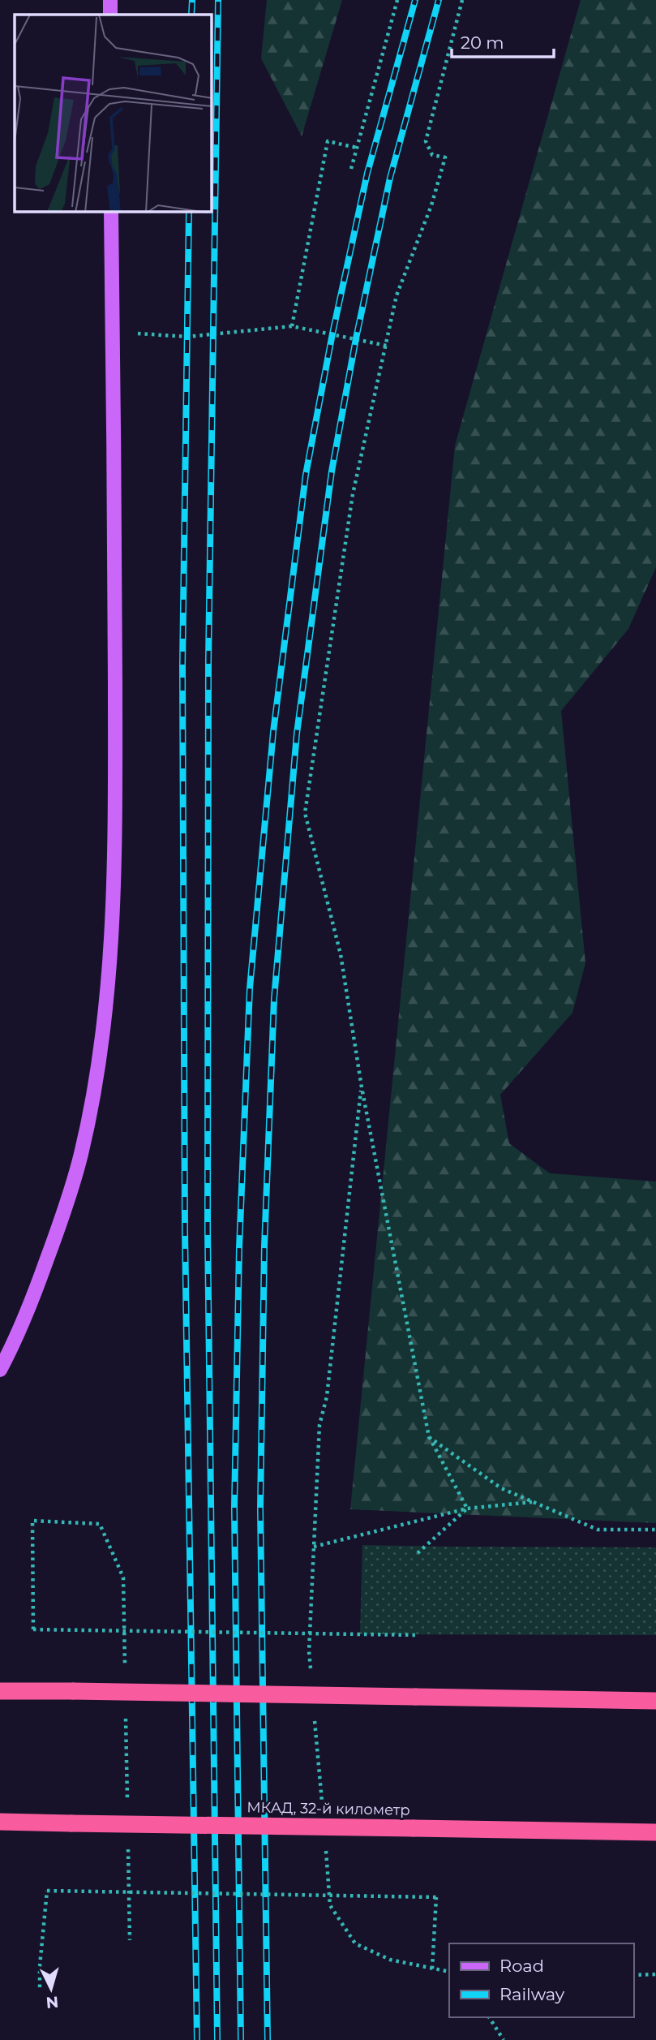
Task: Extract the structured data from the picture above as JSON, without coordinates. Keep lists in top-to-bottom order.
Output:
{
  "streets": {
    "highway": ["МКАД, 32-й километр"]
  },
  "legend": ["Road", "Railway"],
  "scale_bar": "20 m",
  "north": "bottom"
}
